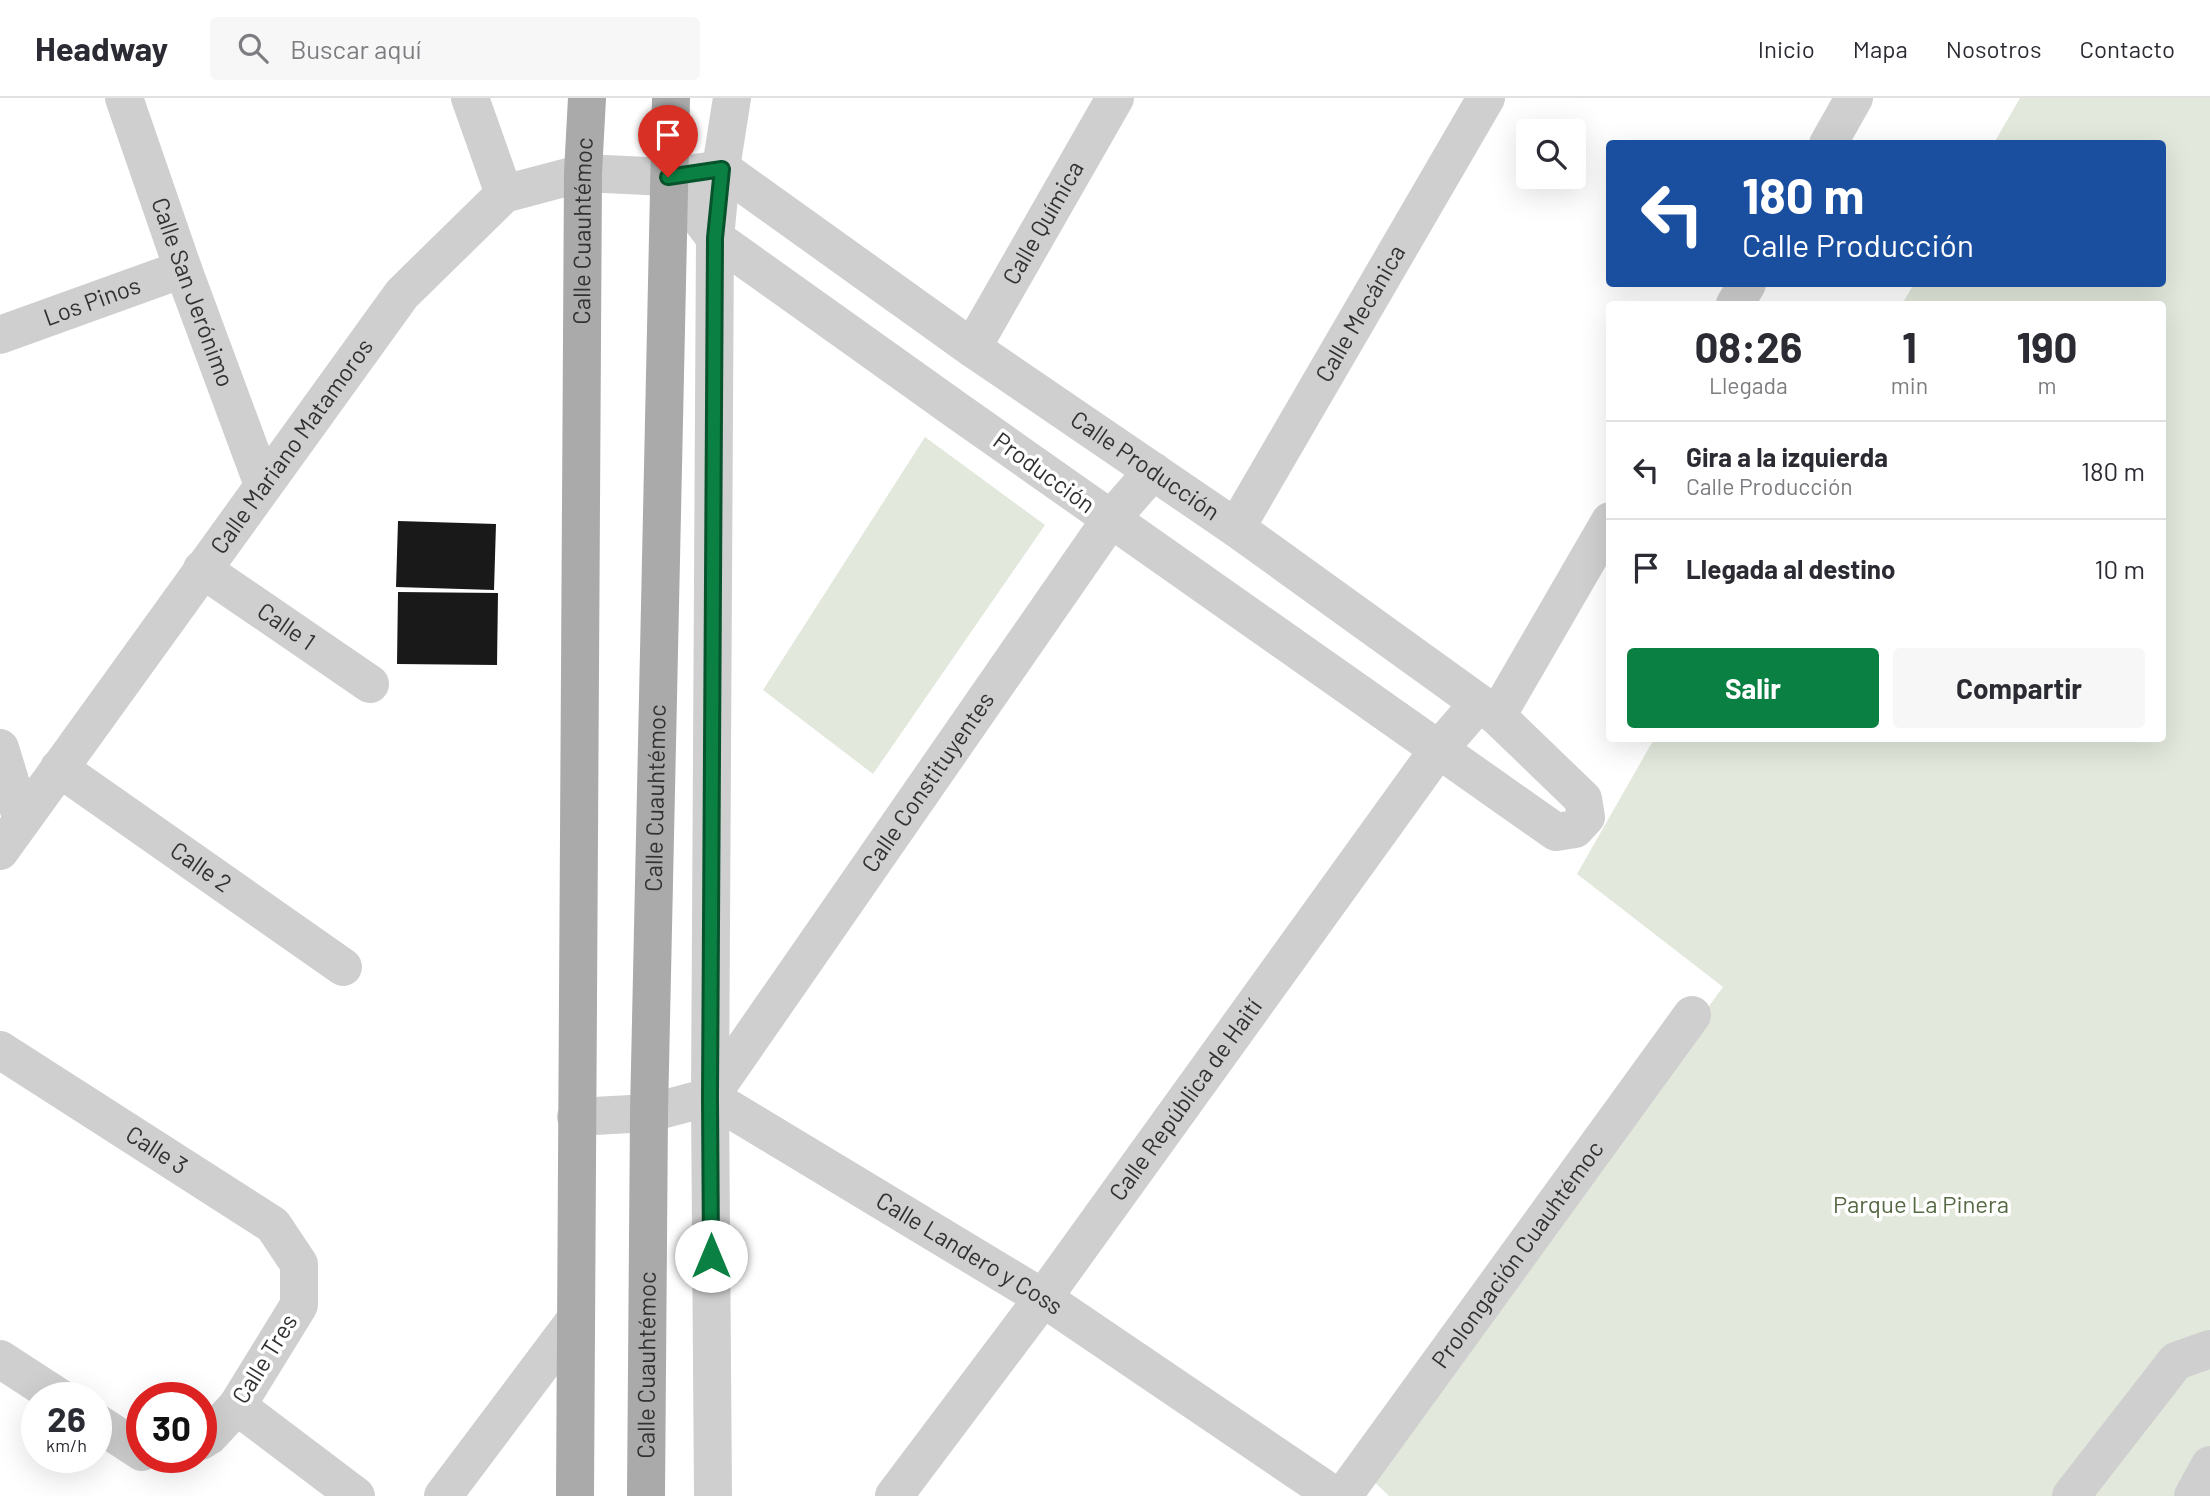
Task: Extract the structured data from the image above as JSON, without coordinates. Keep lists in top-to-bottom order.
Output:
{
  "streets": {
    "main road": ["Calle Cuauhtémoc"],
    "street": [
      "Calle Química",
      "Calle San Jerónimo",
      "Los Pinos",
      "Calle Mecánica",
      "Calle Mariano Matamoros",
      "Calle Producción",
      "Producción",
      "Calle 1",
      "Calle Constituyentes",
      "Calle 2",
      "Calle República de Haití",
      "Calle 3",
      "Calle Landero y Coss",
      "Prolongación Cuauhtémoc",
      "Calle Tres"
    ]
  },
  "crossings": [
    ["Calle Química", "Calle Producción"],
    ["Calle Cuauhtémoc", "Calle Mariano Matamoros"],
    ["Calle Cuauhtémoc", "Producción"],
    ["Calle San Jerónimo", "Los Pinos"],
    ["Calle San Jerónimo", "Calle Mariano Matamoros"],
    ["Calle Mecánica", "Calle Producción"],
    ["Calle Mariano Matamoros", "Producción"],
    ["Calle Mariano Matamoros", "Calle 1"],
    ["Calle Mariano Matamoros", "Calle 2"],
    ["Calle Producción", "Producción"],
    ["Calle Producción", "Calle Constituyentes"],
    ["Calle Producción", "Calle República de Haití"],
    ["Producción", "Calle Constituyentes"],
    ["Producción", "Calle República de Haití"],
    ["Calle Constituyentes", "Calle Landero y Coss"],
    ["Calle República de Haití", "Calle Landero y Coss"],
    ["Calle 3", "Calle Tres"]
  ],
  "parks": ["Parque La Pinera"],
  "page": {
    "header": "Headway",
    "search": "Buscar aquí",
    "nav": [
      "Inicio",
      "Mapa",
      "Nosotros",
      "Contacto"
    ],
    "turn": ["180 m", "Calle Producción"],
    "eta": [
      "08:26",
      "Llegada",
      "1",
      "min",
      "190",
      "m"
    ],
    "list": [
      {
        "name": "Gira a la izquierda",
        "note": "Calle Producción",
        "value": "180 m"
      },
      {
        "name": "Llegada al destino",
        "value": "10 m"
      }
    ],
    "buttons": ["Salir", "Compartir"],
    "speed": "26 km/h",
    "limit": "30"
  }
}
